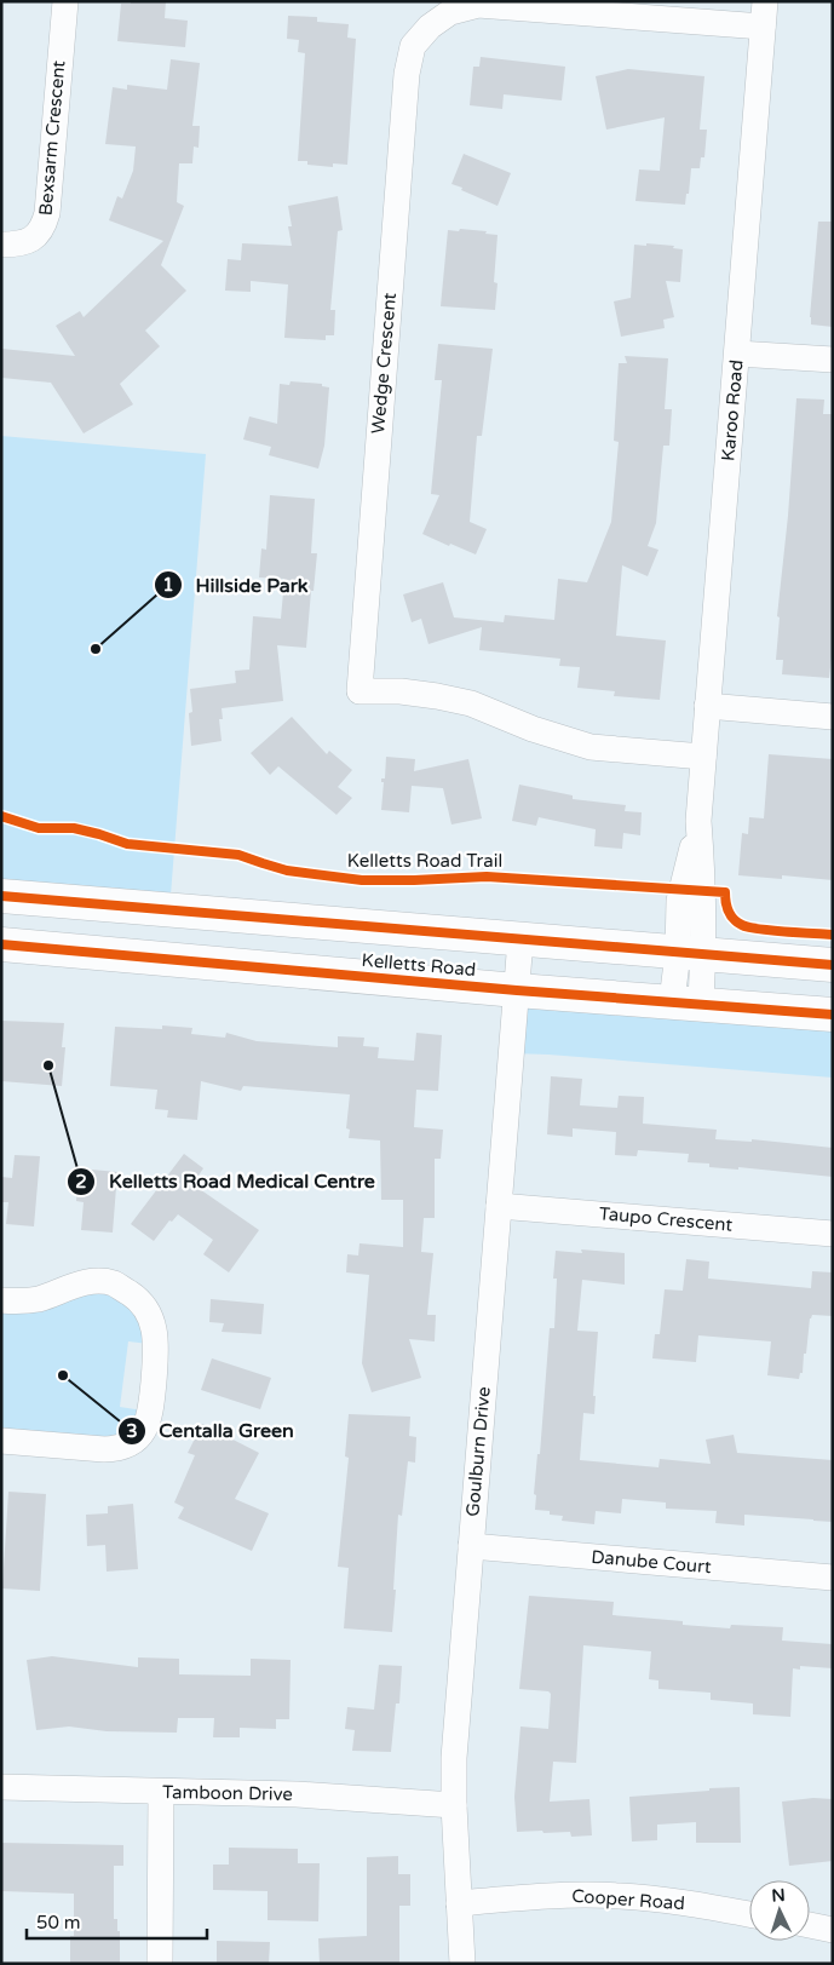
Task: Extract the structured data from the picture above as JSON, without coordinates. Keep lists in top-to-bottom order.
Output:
{
  "streets": {
    "main road": ["Kelletts Road"],
    "street": [
      "Bexsarm Crescent",
      "Wedge Crescent",
      "Karoo Road",
      "Taupo Crescent",
      "Goulburn Drive",
      "Danube Court",
      "Tamboon Drive",
      "Cooper Road"
    ],
    "cycle path": ["Kelletts Road Trail"]
  },
  "crossings": [
    ["Wedge Crescent", "Karoo Road"],
    ["Karoo Road", "Kelletts Road"],
    ["Kelletts Road", "Goulburn Drive"],
    ["Taupo Crescent", "Goulburn Drive"],
    ["Goulburn Drive", "Danube Court"],
    ["Goulburn Drive", "Tamboon Drive"],
    ["Goulburn Drive", "Cooper Road"]
  ],
  "places": ["Hillside Park", "Kelletts Road Medical Centre", "Centalla Green"],
  "scale_bar": "50 m",
  "north": "top"
}
